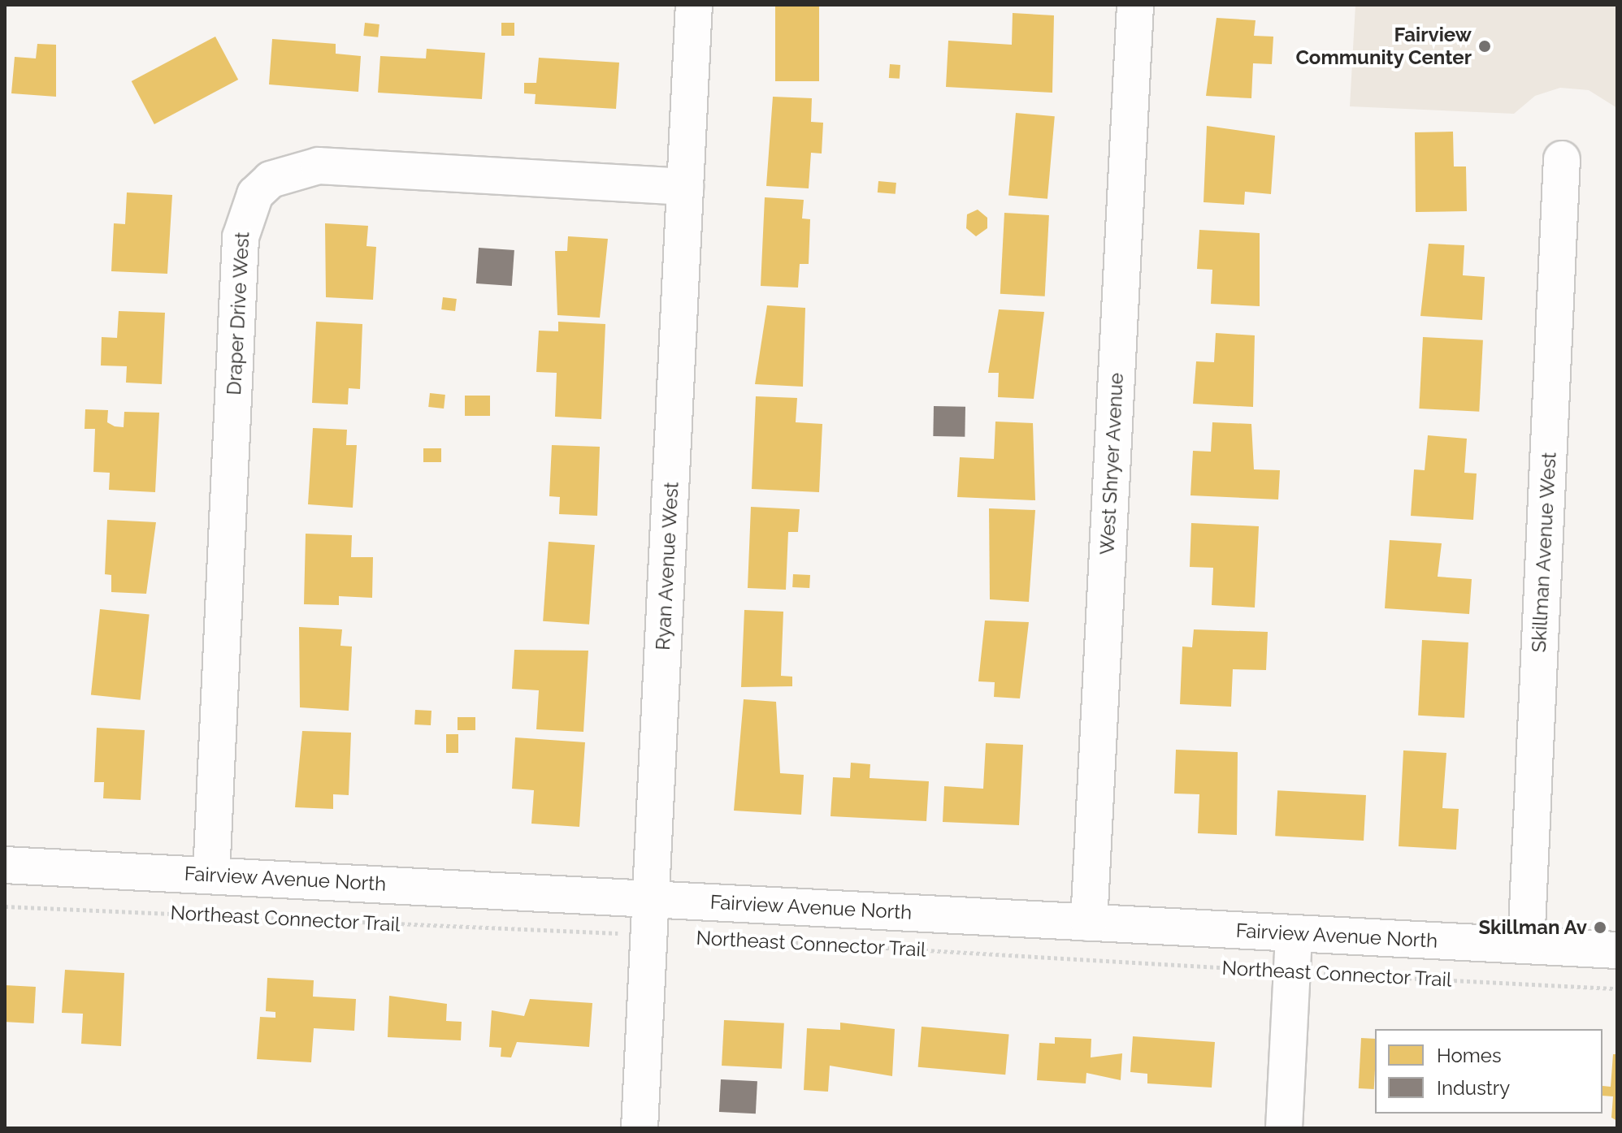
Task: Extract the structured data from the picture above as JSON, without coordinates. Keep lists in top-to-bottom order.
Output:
{
  "streets": {
    "street": [
      "Draper Drive West",
      "West Shryer Avenue",
      "Skillman Avenue West",
      "Ryan Avenue West",
      "Fairview Avenue North"
    ],
    "path": ["Northeast Connector Trail"]
  },
  "crossings": [
    ["Draper Drive West", "Ryan Avenue West"],
    ["Draper Drive West", "Fairview Avenue North"],
    ["West Shryer Avenue", "Fairview Avenue North"],
    ["Skillman Avenue West", "Fairview Avenue North"],
    ["Ryan Avenue West", "Fairview Avenue North"],
    ["Ryan Avenue West", "Northeast Connector Trail"]
  ],
  "places": ["Fairview Community Center", "Skillman Av"],
  "legend": ["Homes", "Industry"]
}
